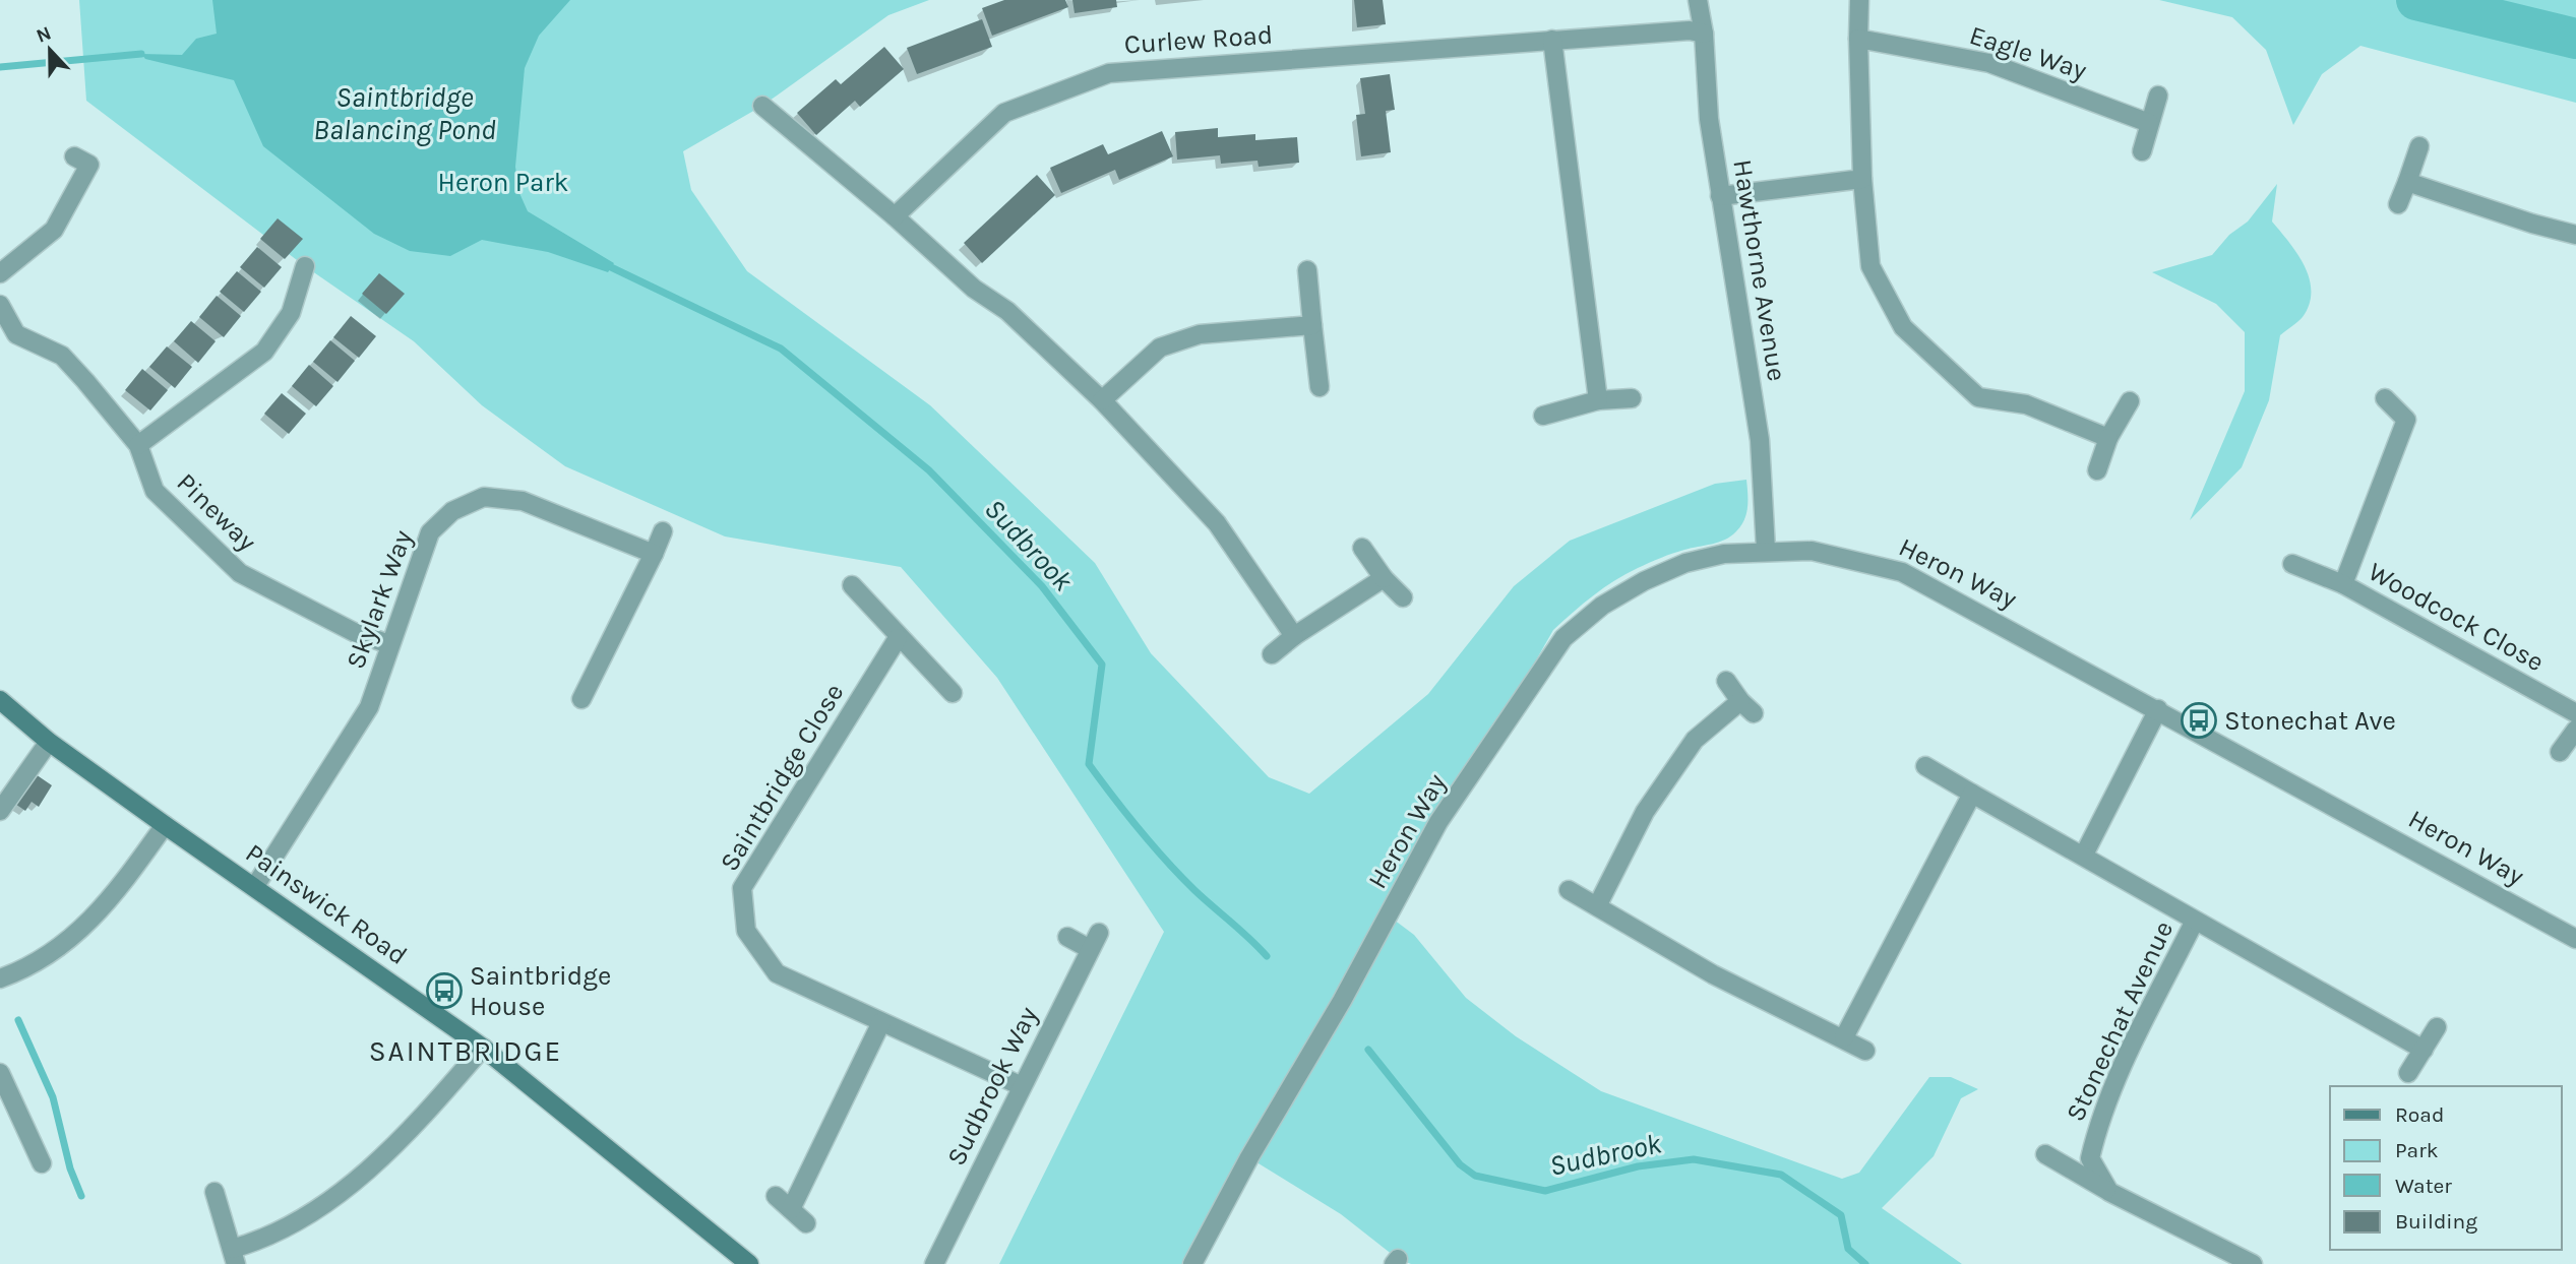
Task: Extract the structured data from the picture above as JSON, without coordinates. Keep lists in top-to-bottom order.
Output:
{
  "streets": {
    "main road": ["Painswick Road"],
    "street": [
      "Curlew Road",
      "Eagle Way",
      "Hawthorne Avenue",
      "Pineway",
      "Heron Way",
      "Skylark Way",
      "Woodcock Close",
      "Saintbridge Close",
      "Stonechat Avenue",
      "Sudbrook Way"
    ]
  },
  "crossings": [
    ["Curlew Road", "Hawthorne Avenue"],
    ["Hawthorne Avenue", "Heron Way"],
    ["Pineway", "Skylark Way"],
    ["Skylark Way", "Painswick Road"],
    ["Saintbridge Close", "Sudbrook Way"]
  ],
  "districts": ["SAINTBRIDGE"],
  "water": ["Saintbridge Balancing Pond", "Sudbrook"],
  "parks": ["Heron Park"],
  "places": {
    "bus stop": ["Stonechat Ave", "Saintbridge House"]
  },
  "legend": [
    "Road",
    "Park",
    "Water",
    "Building"
  ],
  "north": "top"
}
